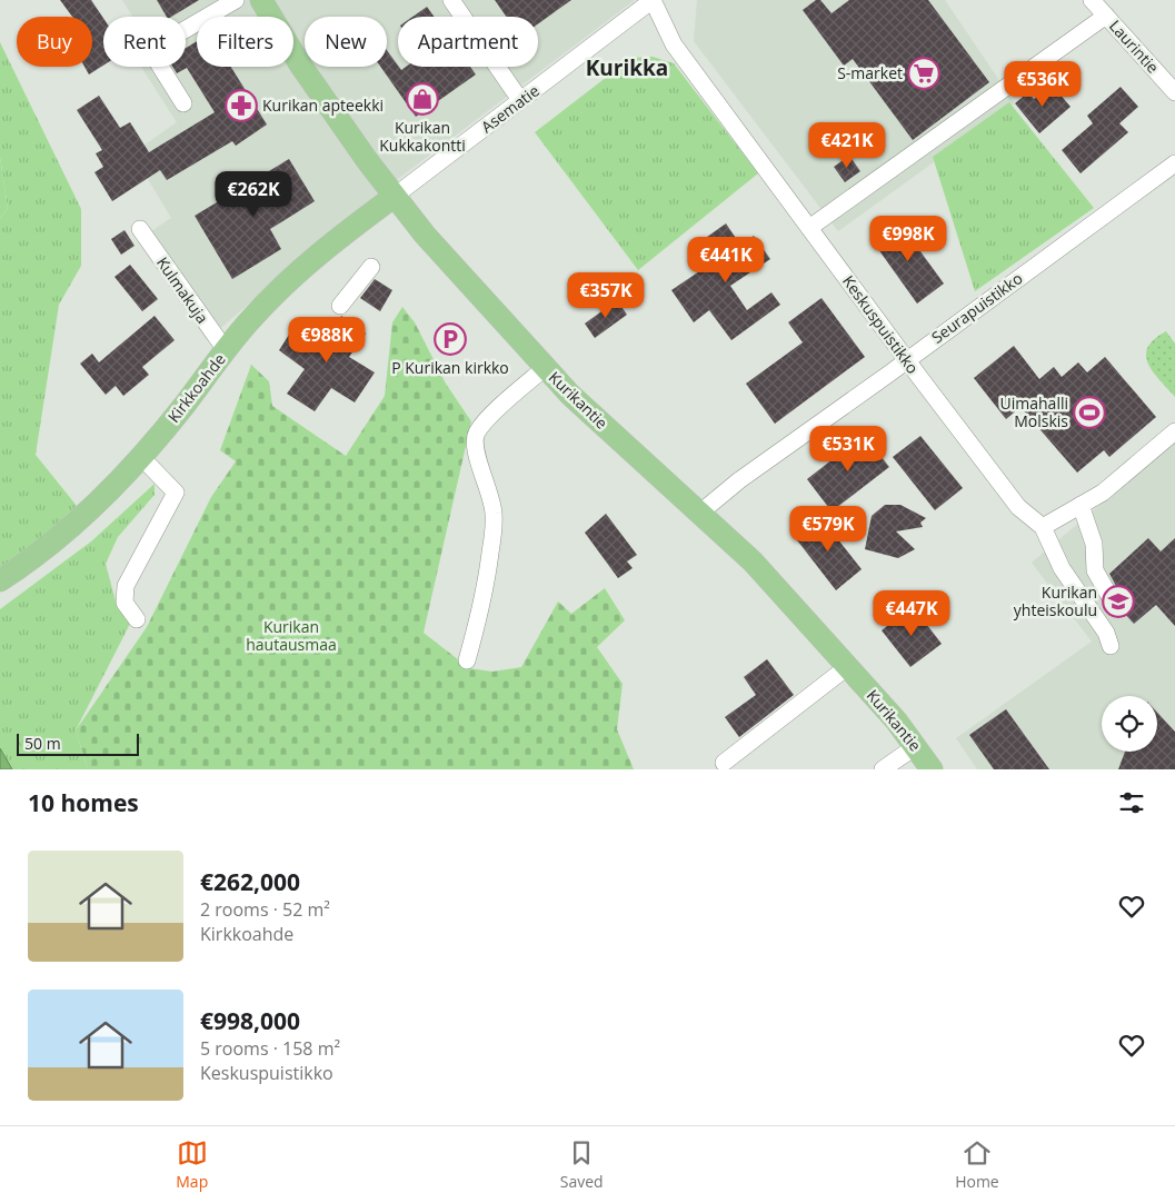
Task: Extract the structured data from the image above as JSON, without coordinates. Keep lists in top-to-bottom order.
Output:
{
  "streets": {
    "main road": ["Kirkkoahde", "Kurikantie"],
    "street": [
      "Laurintie",
      "Asematie",
      "Kulmakuja",
      "Seurapuistikko",
      "Keskuspuistikko"
    ]
  },
  "crossings": [
    ["Asematie", "Keskuspuistikko"],
    ["Asematie", "Kirkkoahde"],
    ["Asematie", "Kurikantie"],
    ["Kulmakuja", "Kirkkoahde"],
    ["Seurapuistikko", "Keskuspuistikko"],
    ["Seurapuistikko", "Kurikantie"],
    ["Kirkkoahde", "Kurikantie"]
  ],
  "districts": ["Kurikka"],
  "parks": ["Kurikan hautausmaa"],
  "places": {
    "supermarket": ["S-market"],
    "shop": ["Kurikan Kukkakontti"],
    "pharmacy": ["Kurikan apteekki"],
    "parking": ["P Kurikan kirkko"],
    "sports": ["Uimahalli Molskis"],
    "school or university": ["Kurikan yhteiskoulu"]
  },
  "scale_bar": "50 m",
  "page": {
    "chip": [
      "Buy",
      "Rent",
      "Filters",
      "New",
      "Apartment"
    ],
    "price": [
      "€536K",
      "€421K",
      "€262K",
      "€998K",
      "€441K",
      "€357K",
      "€988K",
      "€531K",
      "€579K",
      "€447K"
    ],
    "scale": "50 m",
    "heading": "10 homes",
    "list": [
      {
        "name": "€262,000",
        "note": "2 rooms · 52 m² · Kirkkoahde"
      },
      {
        "name": "€998,000",
        "note": "5 rooms · 158 m² · Keskuspuistikko"
      }
    ],
    "tabs": ["Map", "Saved", "Home"]
  }
}
